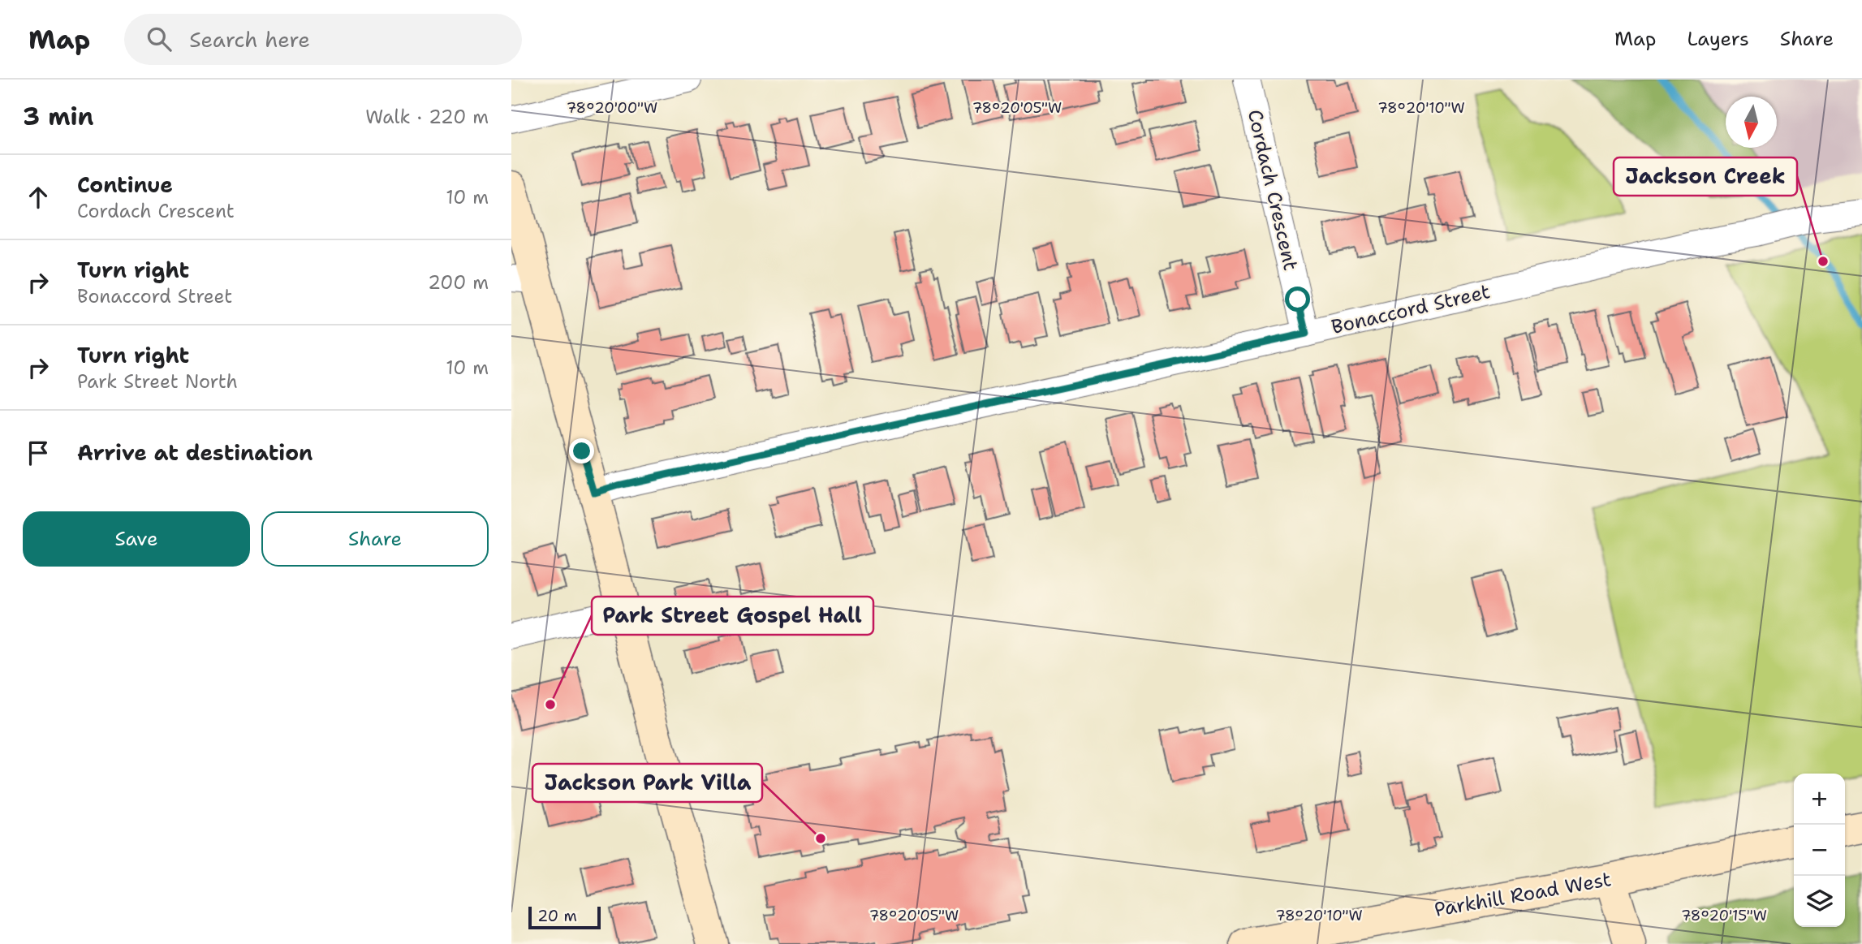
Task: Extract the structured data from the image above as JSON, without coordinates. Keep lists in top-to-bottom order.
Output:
{
  "streets": {
    "street": ["Cordach Crescent", "Bonaccord Street", "Parkhill Road West"]
  },
  "crossings": [
    ["Cordach Crescent", "Bonaccord Street"]
  ],
  "places": ["Jackson Creek", "Park Street Gospel Hall", "Jackson Park Villa"],
  "scale_bar": "20 m",
  "north": "bottom",
  "page": {
    "header": "Map",
    "search": "Search here",
    "nav": ["Map", "Layers", "Share"],
    "heading": ["3 min", "Walk · 220 m"],
    "list": [
      ["Continue", "Cordach Crescent", "10 m"],
      ["Turn right", "Bonaccord Street", "200 m"],
      ["Turn right", "Park Street North", "10 m"],
      "Arrive at destination"
    ],
    "buttons": ["Save", "Share"],
    "map_buttons": ["+", "−"],
    "scale": "20 m"
  },
  "coordinates": [
    "78°20'00\"W",
    "78°20'05\"W",
    "78°20'10\"W",
    "78°20'15\"W"
  ]
}
